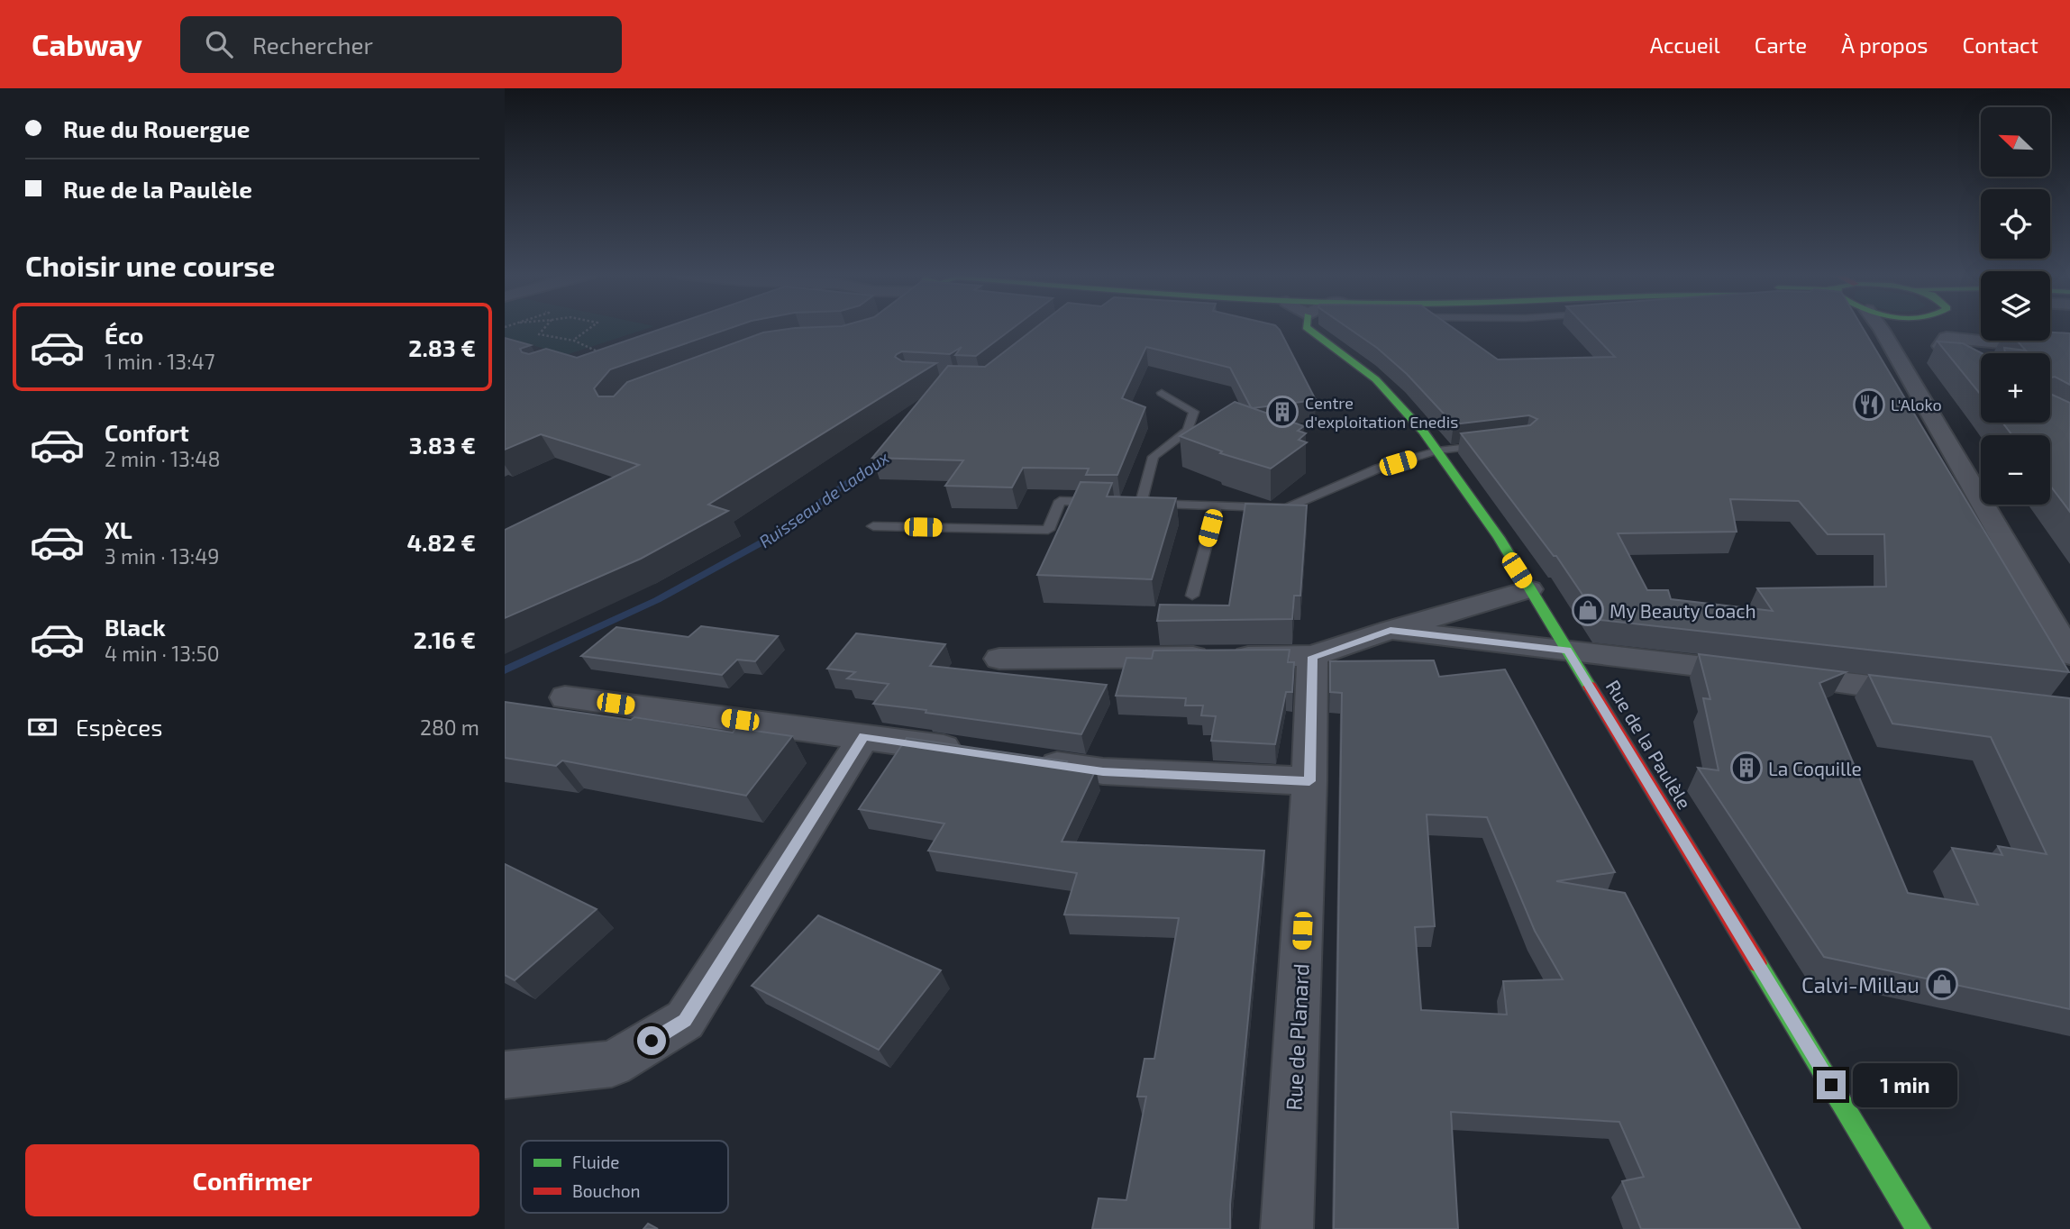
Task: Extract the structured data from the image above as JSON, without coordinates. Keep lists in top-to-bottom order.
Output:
{
  "streets": {
    "main road": ["Rue de la Paulèle"],
    "street": ["Rue de Planard"]
  },
  "water": ["Ruisseau de Ladoux"],
  "places": {
    "restaurant": ["L'Aloko"],
    "building": ["Centre d'exploitation Enedis", "La Coquille"],
    "shop": ["My Beauty Coach", "Calvi-Millau"]
  },
  "legend": ["Fluide", "Bouchon"],
  "north": "top left",
  "page": {
    "header": "Cabway",
    "search": "Rechercher",
    "nav": [
      "Accueil",
      "Carte",
      "À propos",
      "Contact"
    ],
    "banner": ["Rue du Rouergue", "Rue de la Paulèle"],
    "map_buttons": ["+", "−"],
    "heading": "Choisir une course",
    "list": [
      {
        "name": "Éco",
        "note": "1 min · 13:47",
        "value": "2.83 €"
      },
      {
        "name": "Confort",
        "note": "2 min · 13:48",
        "value": "3.83 €"
      },
      {
        "name": "XL",
        "note": "3 min · 13:49",
        "value": "4.82 €"
      },
      {
        "name": "Black",
        "note": "4 min · 13:50",
        "value": "2.16 €"
      }
    ],
    "pay": ["Espèces", "280 m"],
    "bubble": "1 min",
    "buttons": "Confirmer"
  }
}
